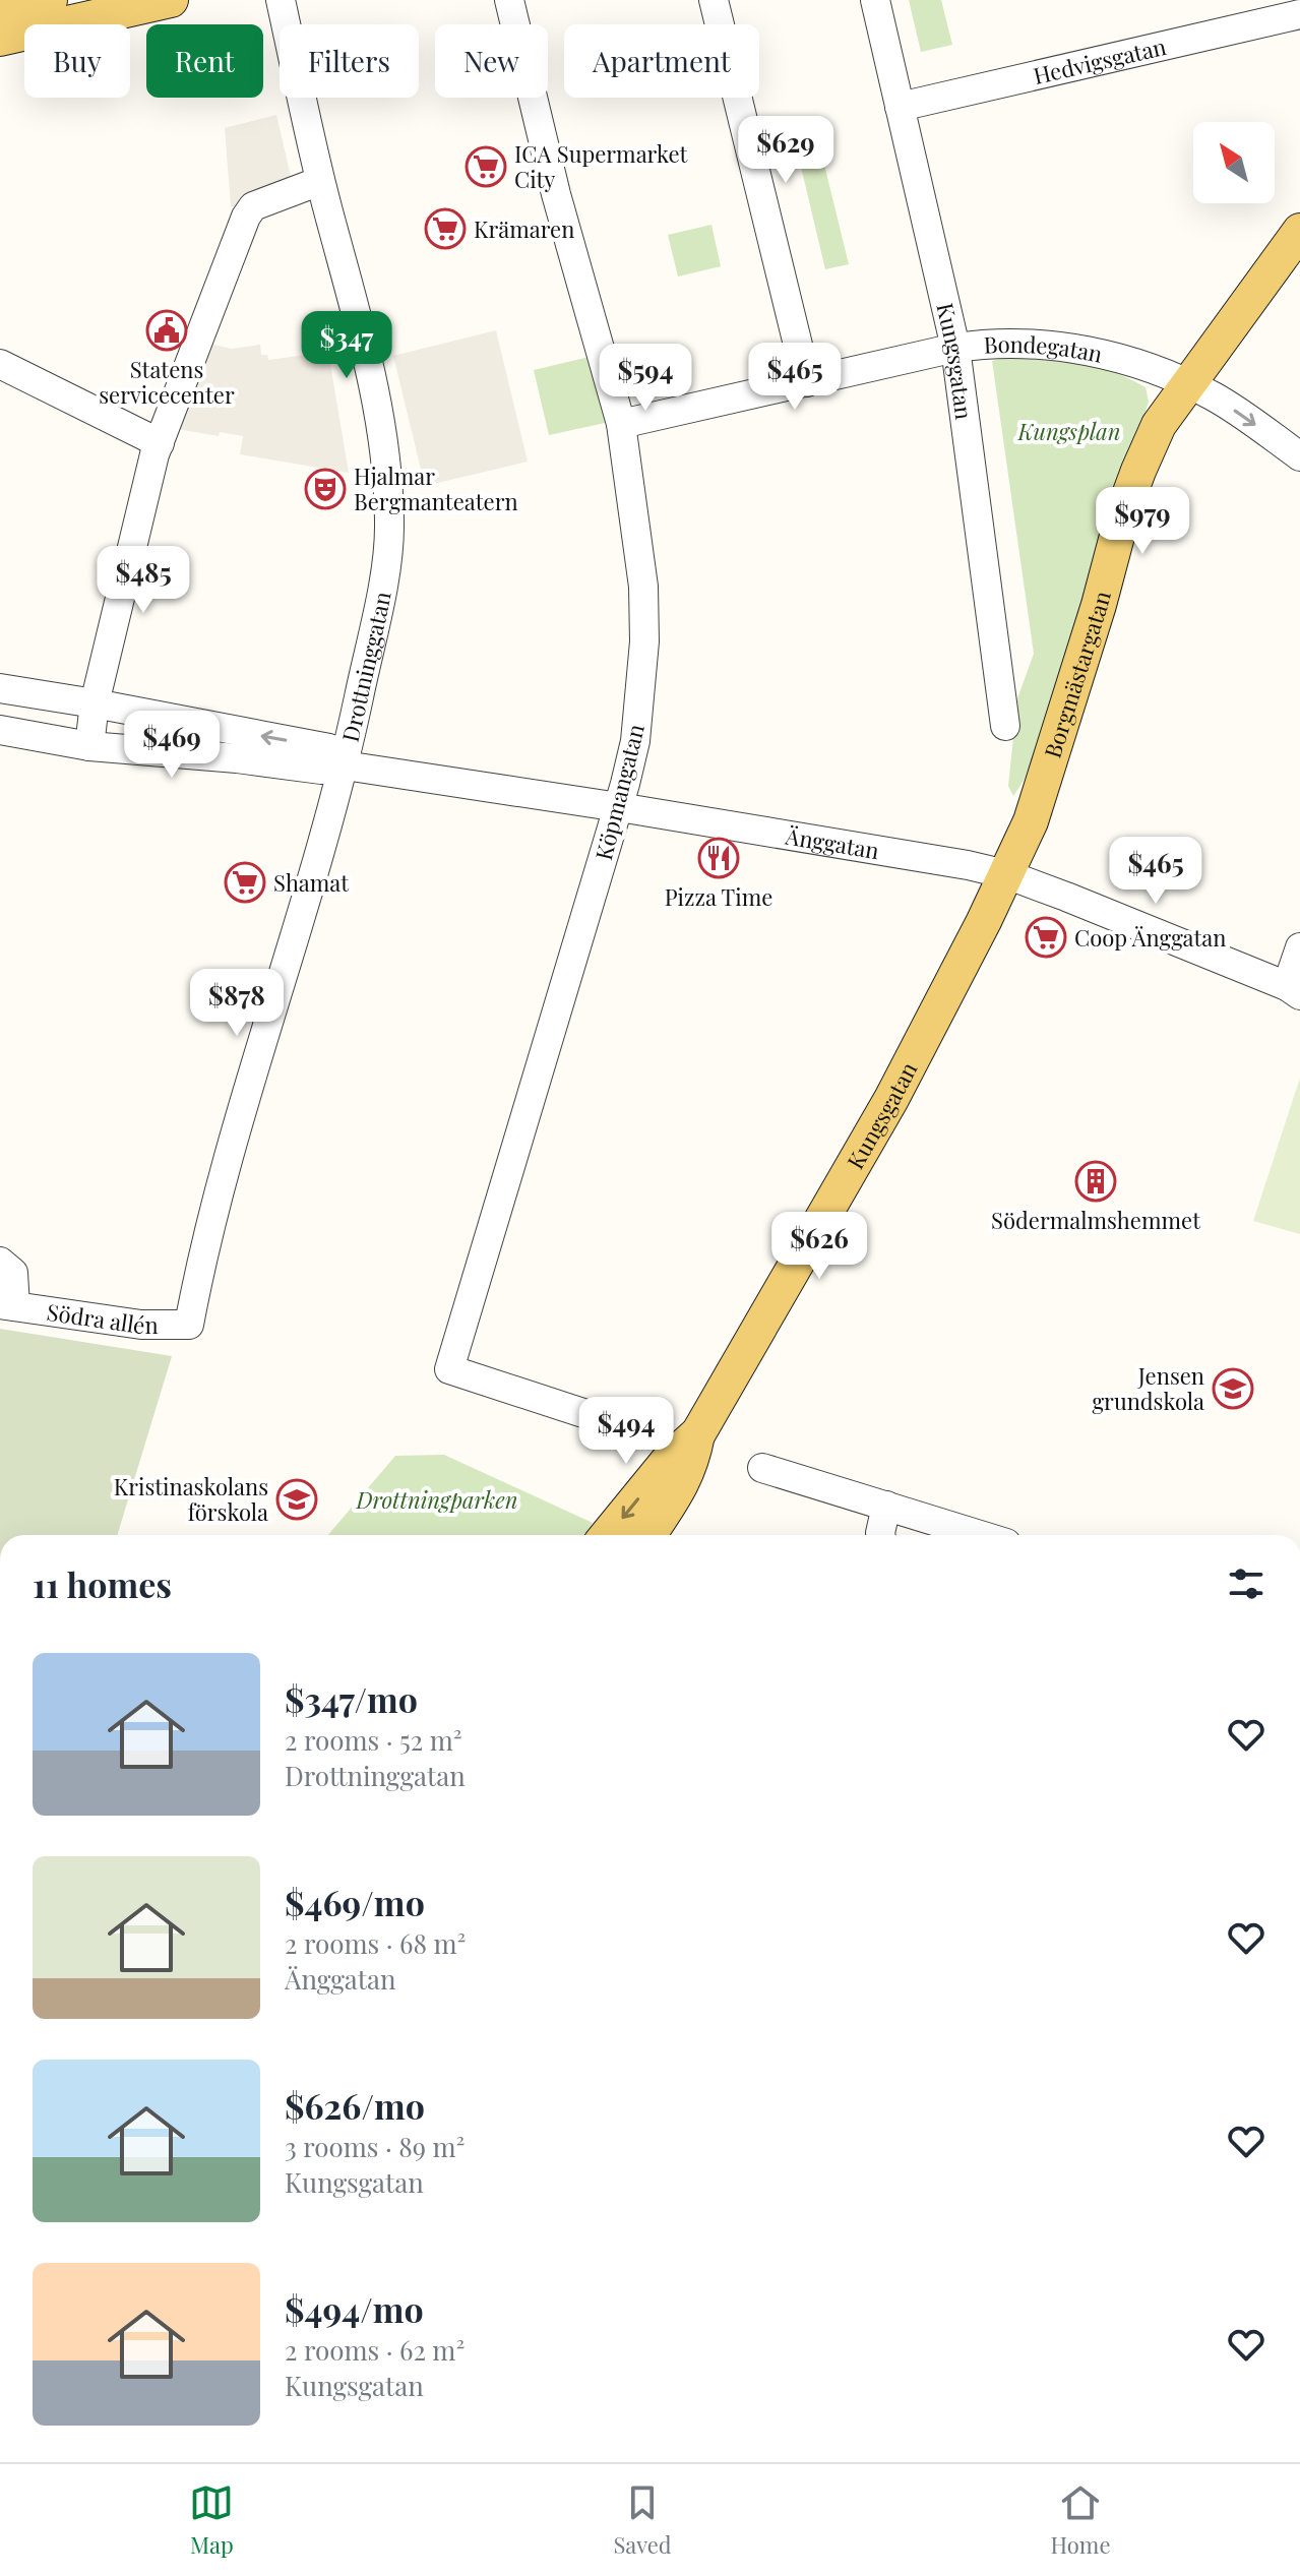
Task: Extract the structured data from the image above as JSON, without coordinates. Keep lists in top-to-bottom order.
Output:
{
  "streets": {
    "main road": ["Kungsgatan", "Borgmästargatan"],
    "street": [
      "Hedvigsgatan",
      "Bondegatan",
      "Drottninggatan",
      "Köpmangatan",
      "Änggatan",
      "Södra allén"
    ]
  },
  "crossings": [
    ["Hedvigsgatan", "Kungsgatan"],
    ["Bondegatan", "Kungsgatan"],
    ["Bondegatan", "Borgmästargatan"],
    ["Bondegatan", "Köpmangatan"],
    ["Kungsgatan", "Borgmästargatan"],
    ["Kungsgatan", "Änggatan"],
    ["Drottninggatan", "Änggatan"],
    ["Drottninggatan", "Södra allén"],
    ["Borgmästargatan", "Änggatan"],
    ["Köpmangatan", "Änggatan"]
  ],
  "parks": ["Kungsplan", "Drottningparken"],
  "places": {
    "supermarket": [
      "ICA Supermarket City",
      "Krämaren",
      "Shamat",
      "Coop Änggatan"
    ],
    "public building": ["Statens servicecenter"],
    "theatre": ["Hjalmar Bergmanteatern"],
    "restaurant": ["Pizza Time"],
    "building": ["Södermalmshemmet"],
    "school or university": ["Jensen grundskola", "Kristinaskolans förskola"]
  },
  "north": "top left",
  "page": {
    "chip": [
      "Buy",
      "Rent",
      "Filters",
      "New",
      "Apartment"
    ],
    "price": [
      "$629",
      "$347",
      "$465",
      "$594",
      "$979",
      "$485",
      "$469",
      "$465",
      "$878",
      "$626",
      "$494"
    ],
    "heading": "11 homes",
    "list": [
      {
        "name": "$347/mo",
        "note": "2 rooms · 52 m² · Drottninggatan"
      },
      {
        "name": "$469/mo",
        "note": "2 rooms · 68 m² · Änggatan"
      },
      {
        "name": "$626/mo",
        "note": "3 rooms · 89 m² · Kungsgatan"
      },
      {
        "name": "$494/mo",
        "note": "2 rooms · 62 m² · Kungsgatan"
      }
    ],
    "tabs": ["Map", "Saved", "Home"]
  }
}
